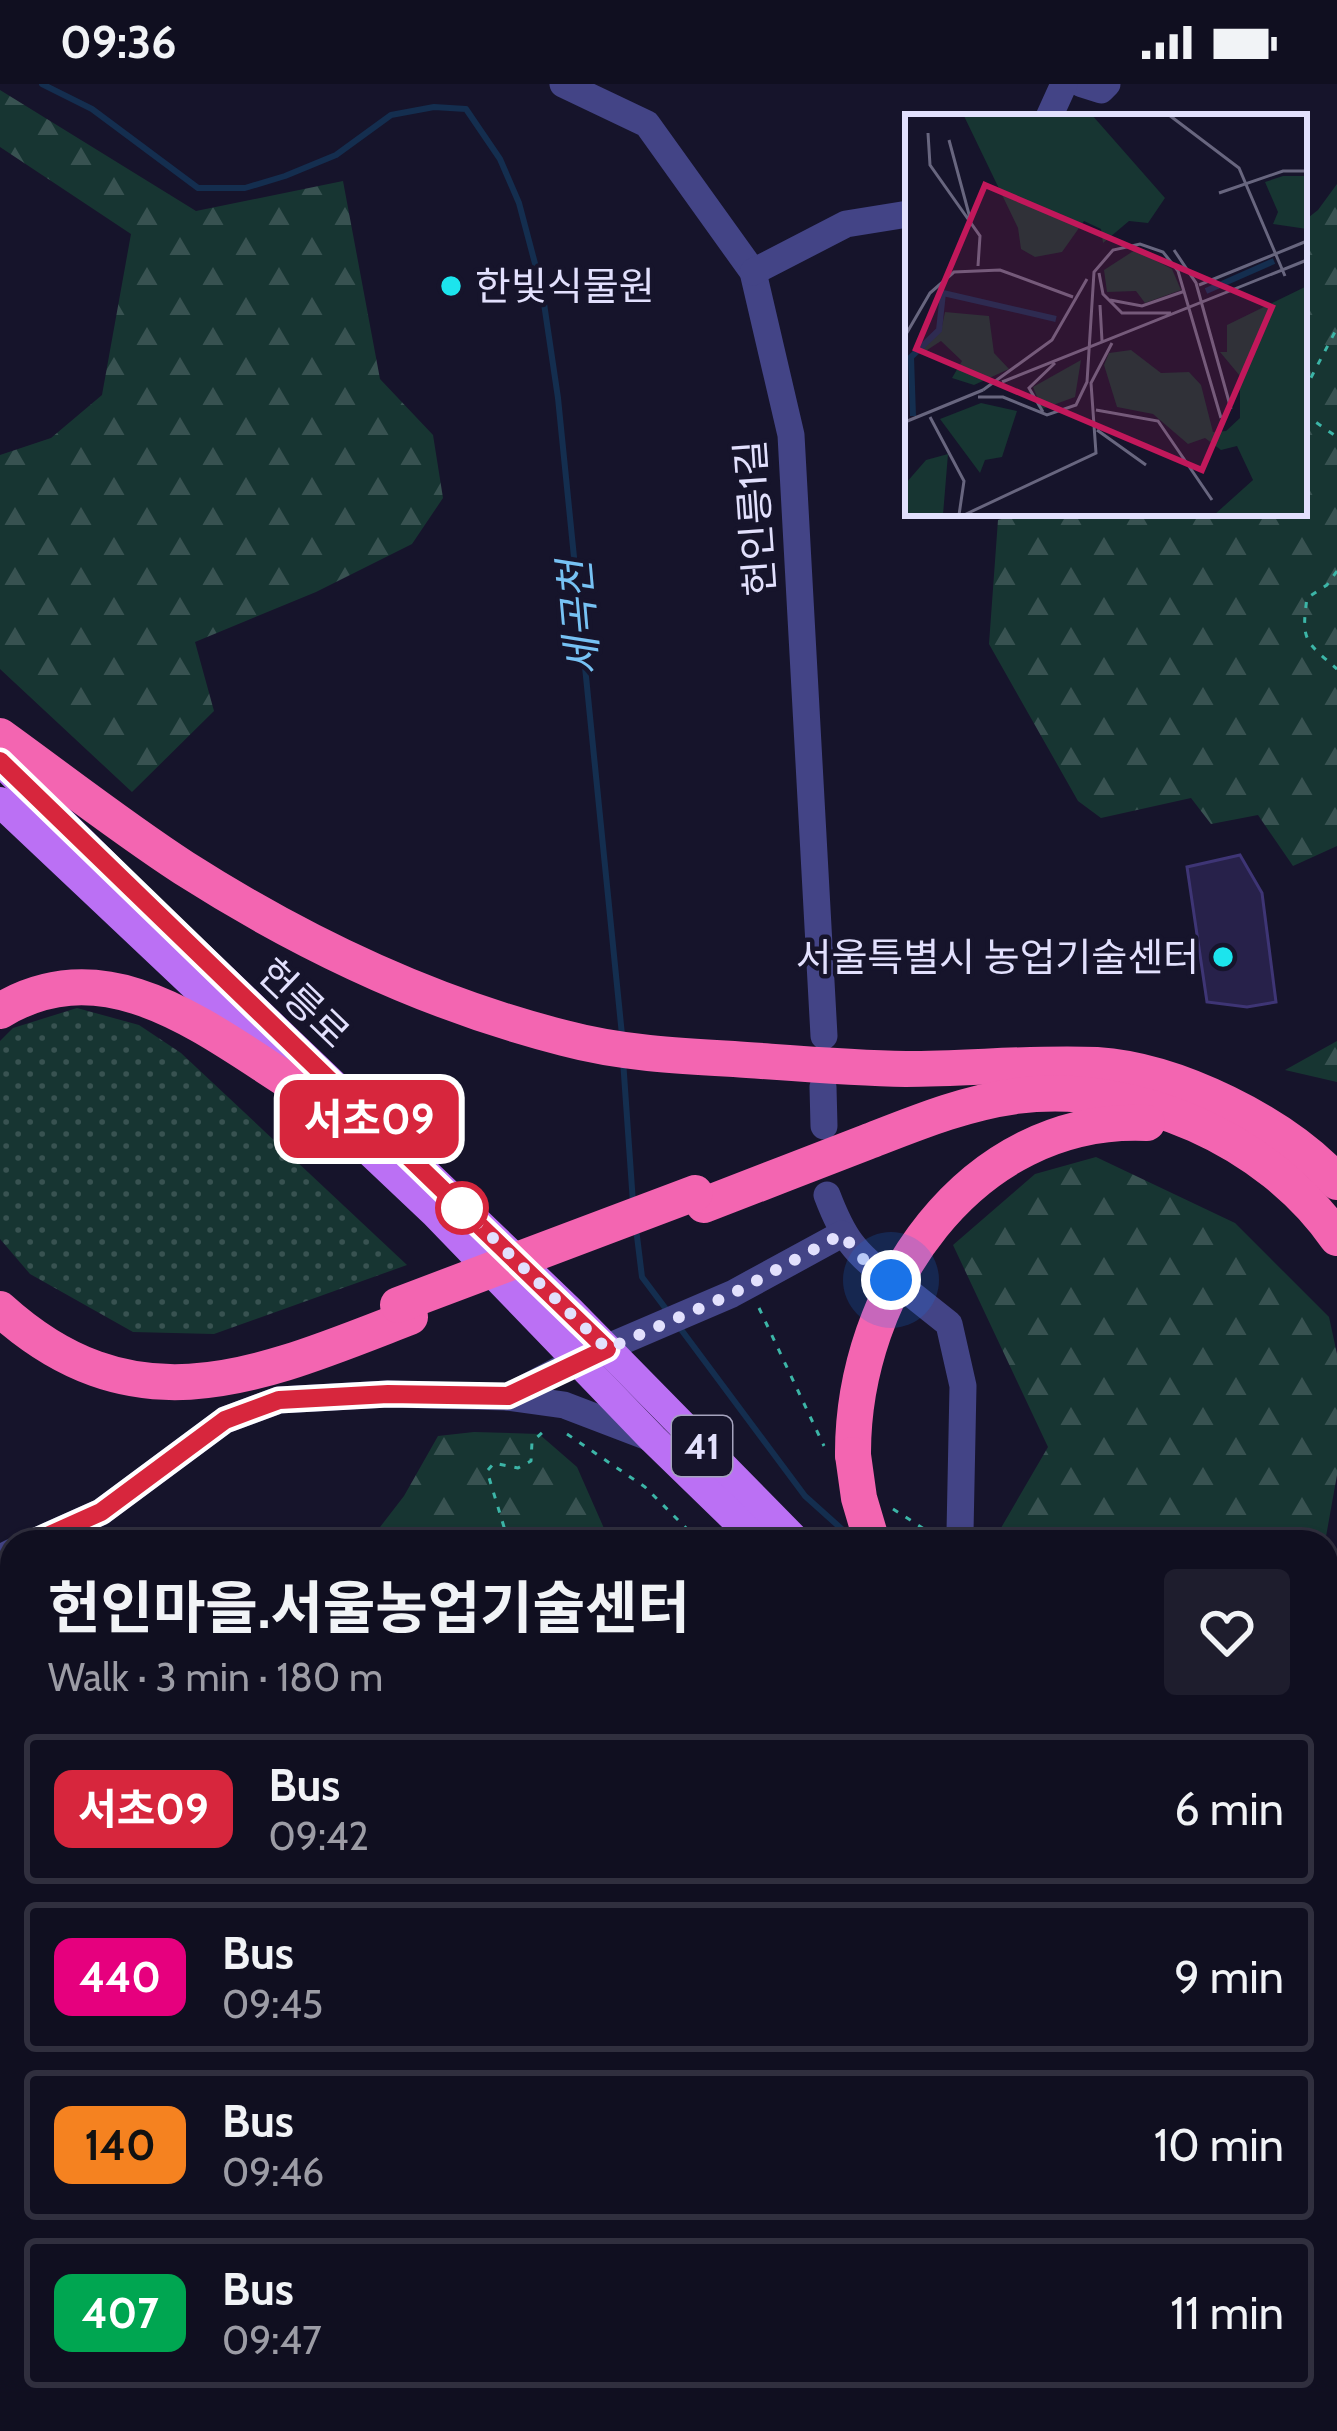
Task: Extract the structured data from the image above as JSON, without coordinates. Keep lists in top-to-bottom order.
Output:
{
  "streets": {
    "main road": ["헌릉로", "41"],
    "street": ["헌인릉1길"]
  },
  "water": ["세곡천"],
  "places": ["한빛식물원", "서울특별시 농업기술센터"],
  "lines": ["bus line 서초09"],
  "page": {
    "status": "09:36",
    "on_map": "서초09",
    "heading": ["헌인마을.서울농업기술센터", "Walk · 3 min · 180 m"],
    "list": [
      {
        "mark": "서초09",
        "name": "Bus",
        "note": "09:42",
        "value": "6 min"
      },
      {
        "mark": "440",
        "name": "Bus",
        "note": "09:45",
        "value": "9 min"
      },
      {
        "mark": "140",
        "name": "Bus",
        "note": "09:46",
        "value": "10 min"
      },
      {
        "mark": "407",
        "name": "Bus",
        "note": "09:47",
        "value": "11 min"
      }
    ]
  }
}
